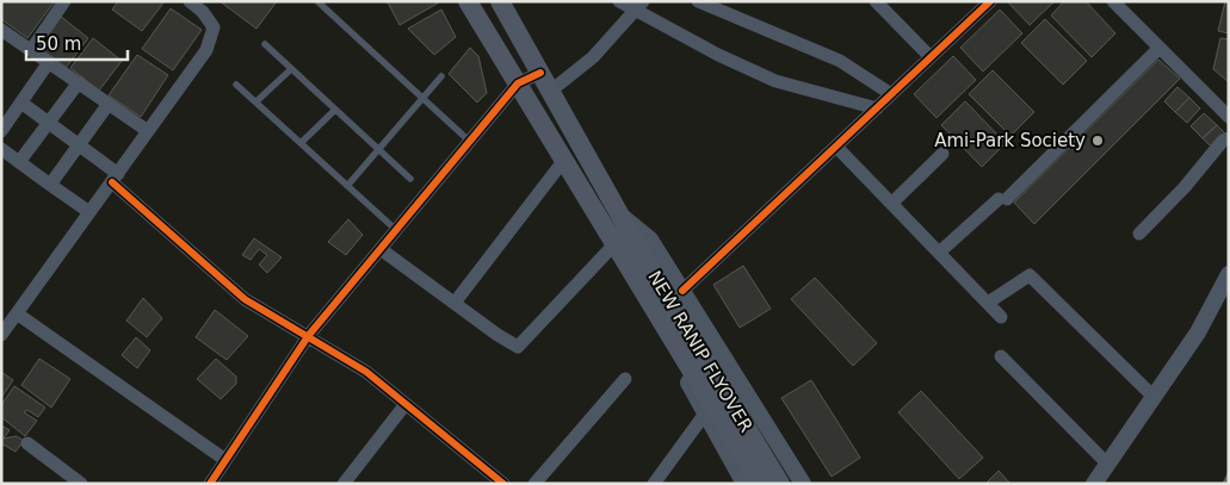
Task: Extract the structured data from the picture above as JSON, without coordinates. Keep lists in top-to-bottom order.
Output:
{
  "streets": {
    "main road": ["NEW RANIP FLYOVER"]
  },
  "places": ["Ami-Park Society"],
  "scale_bar": "50 m"
}
